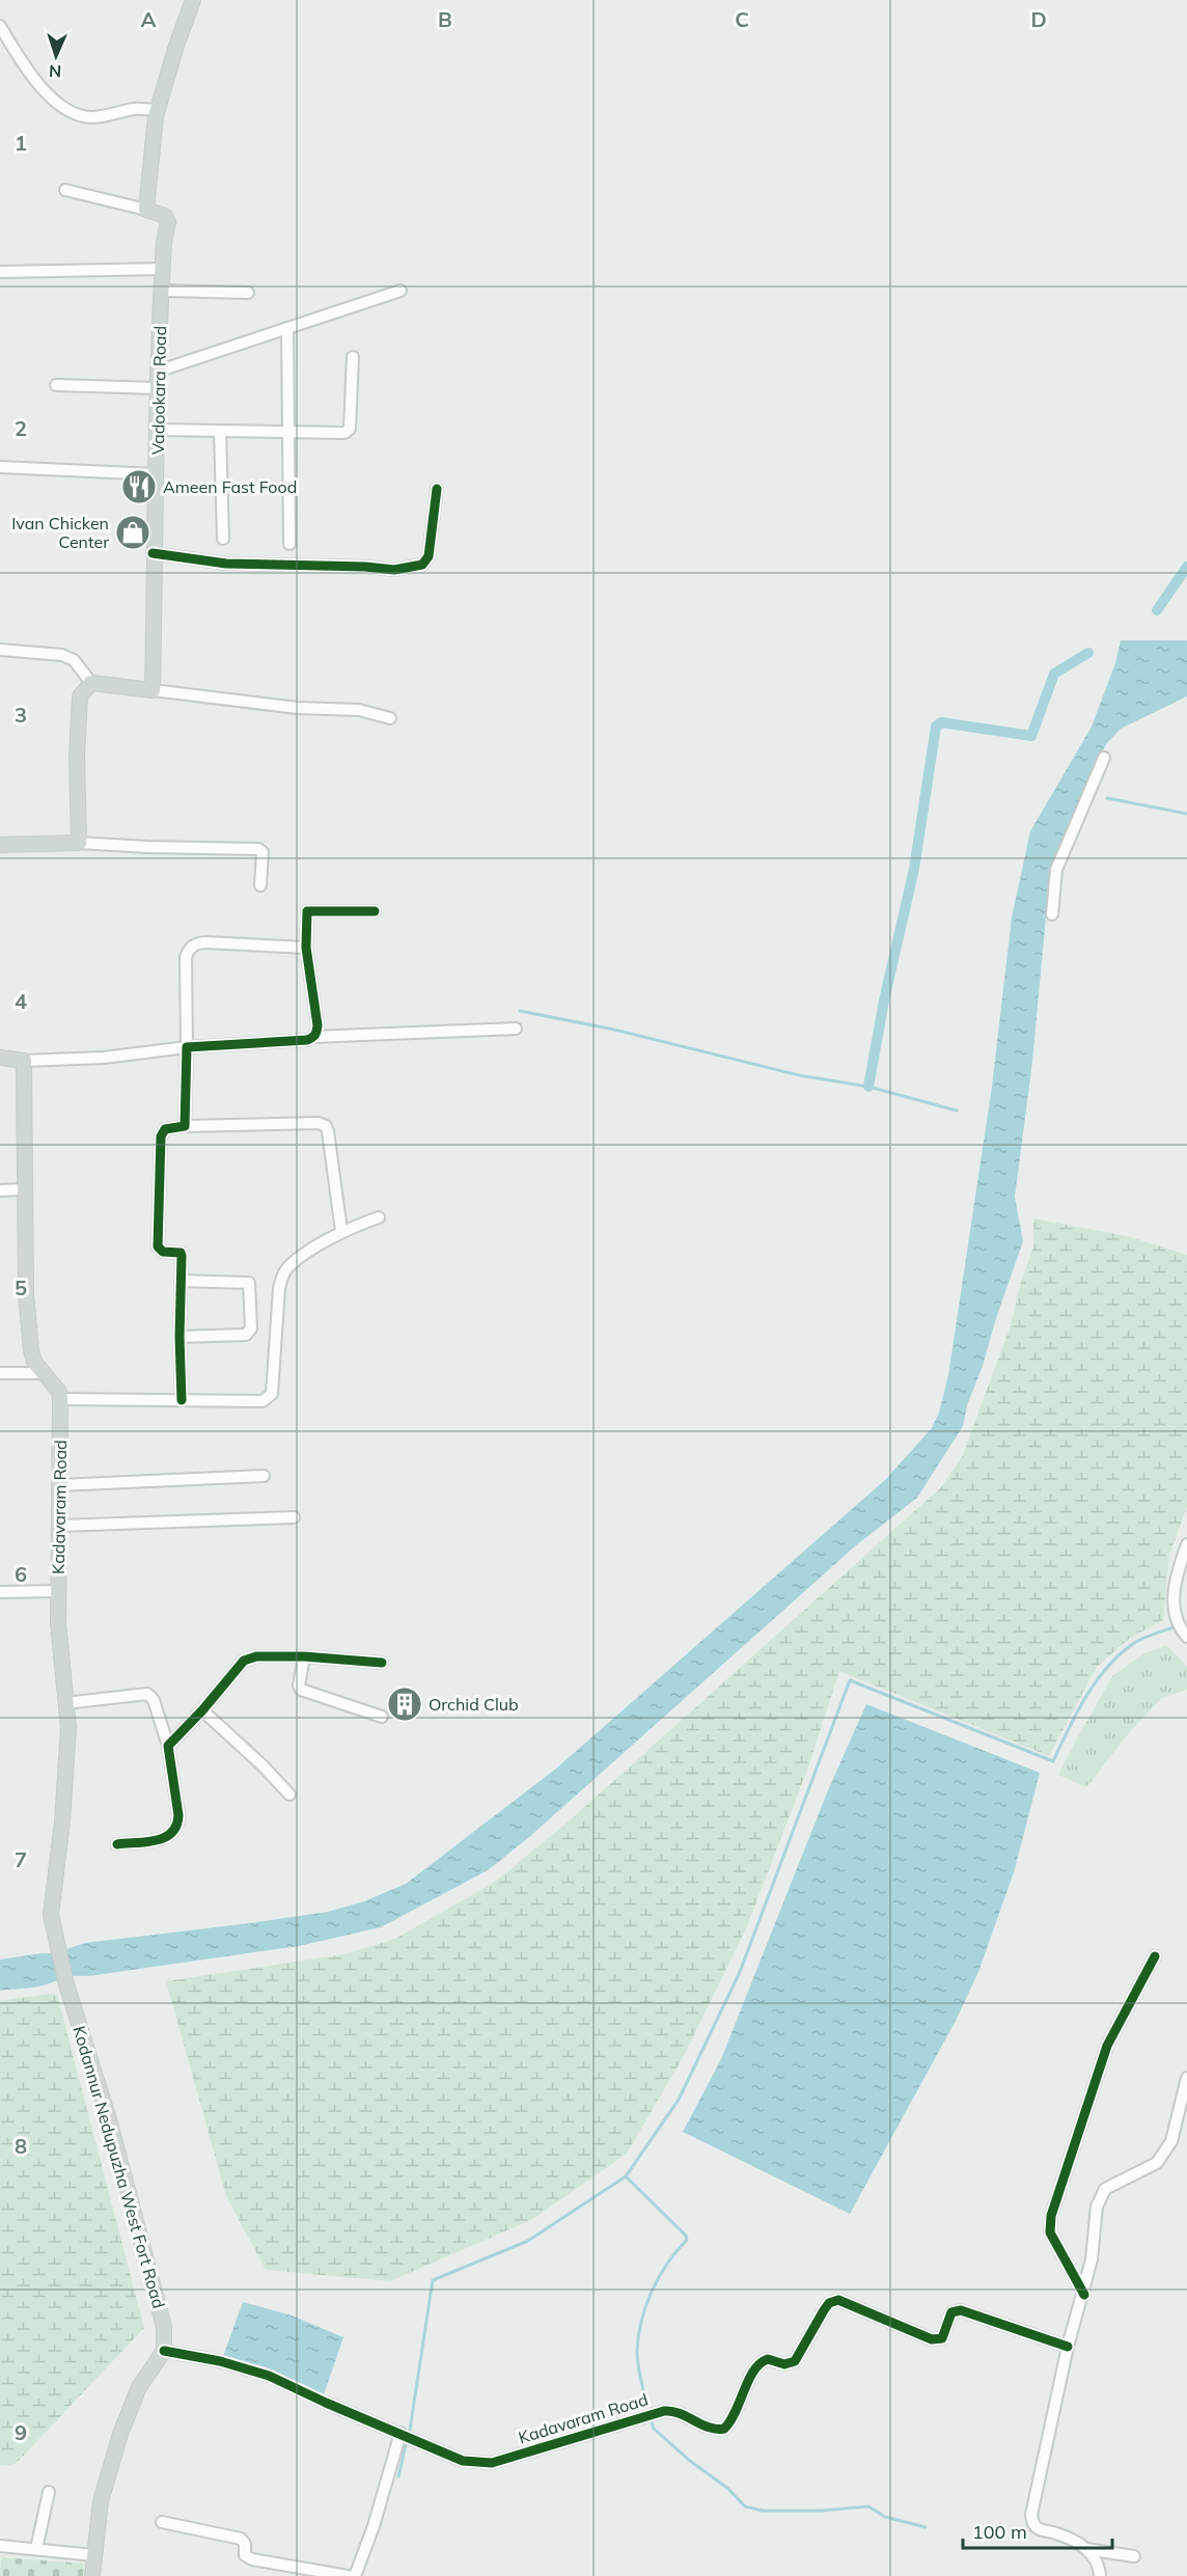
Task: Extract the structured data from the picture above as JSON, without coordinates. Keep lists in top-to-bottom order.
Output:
{
  "streets": {
    "main road": ["Vadookara Road", "Kadavaram Road", "Kodannur Nedupuzha West Fort Road"]
  },
  "crossings": [
    ["Kadavaram Road", "Kodannur Nedupuzha West Fort Road"]
  ],
  "places": {
    "restaurant": ["Ameen Fast Food"],
    "shop": ["Ivan Chicken Center"],
    "building": ["Orchid Club"]
  },
  "scale_bar": "100 m",
  "north": "bottom",
  "grid": {
    "columns": [
      "A",
      "B",
      "C",
      "D"
    ],
    "rows": [
      "1",
      "2",
      "3",
      "4",
      "5",
      "6",
      "7",
      "8",
      "9"
    ]
  }
}
